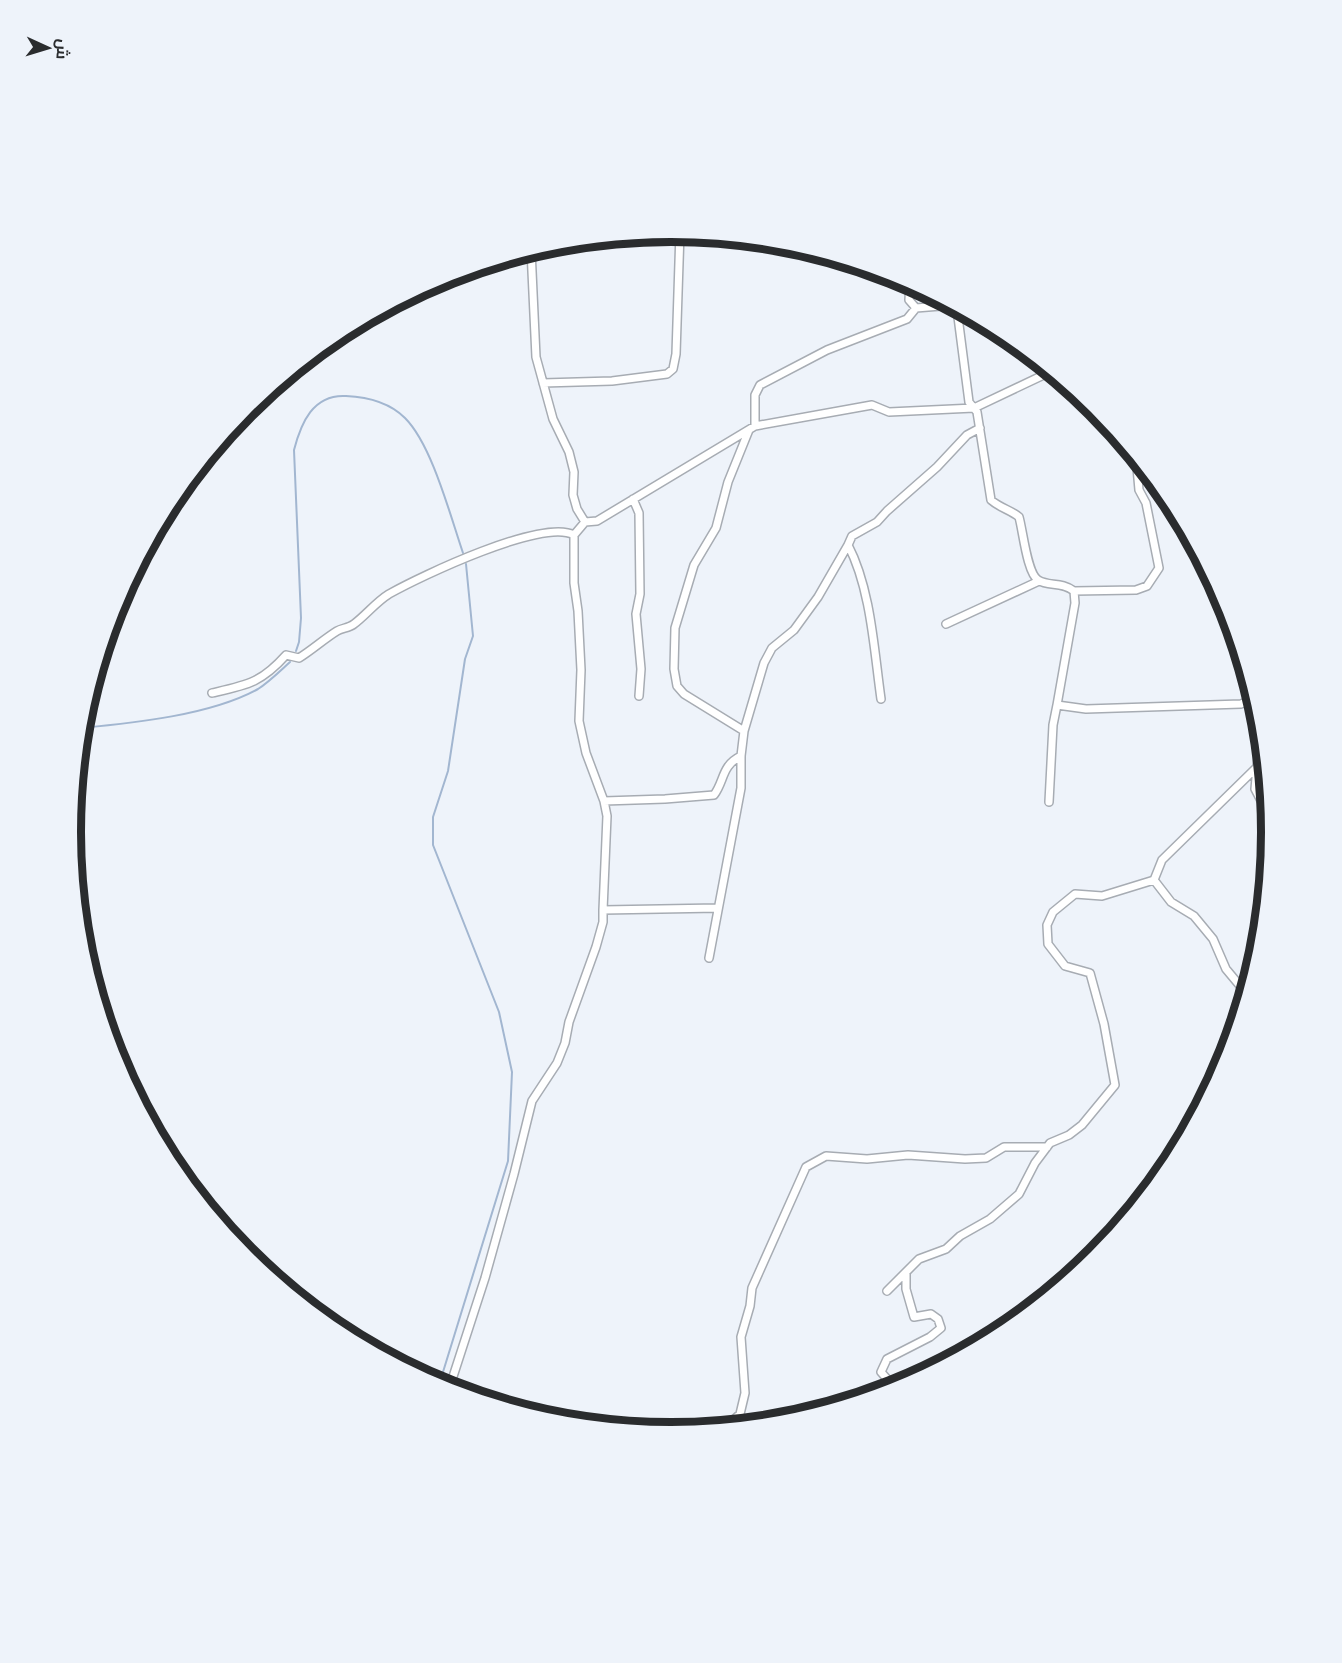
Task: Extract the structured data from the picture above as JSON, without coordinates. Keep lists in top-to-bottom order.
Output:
{
  "north": "right"
}
